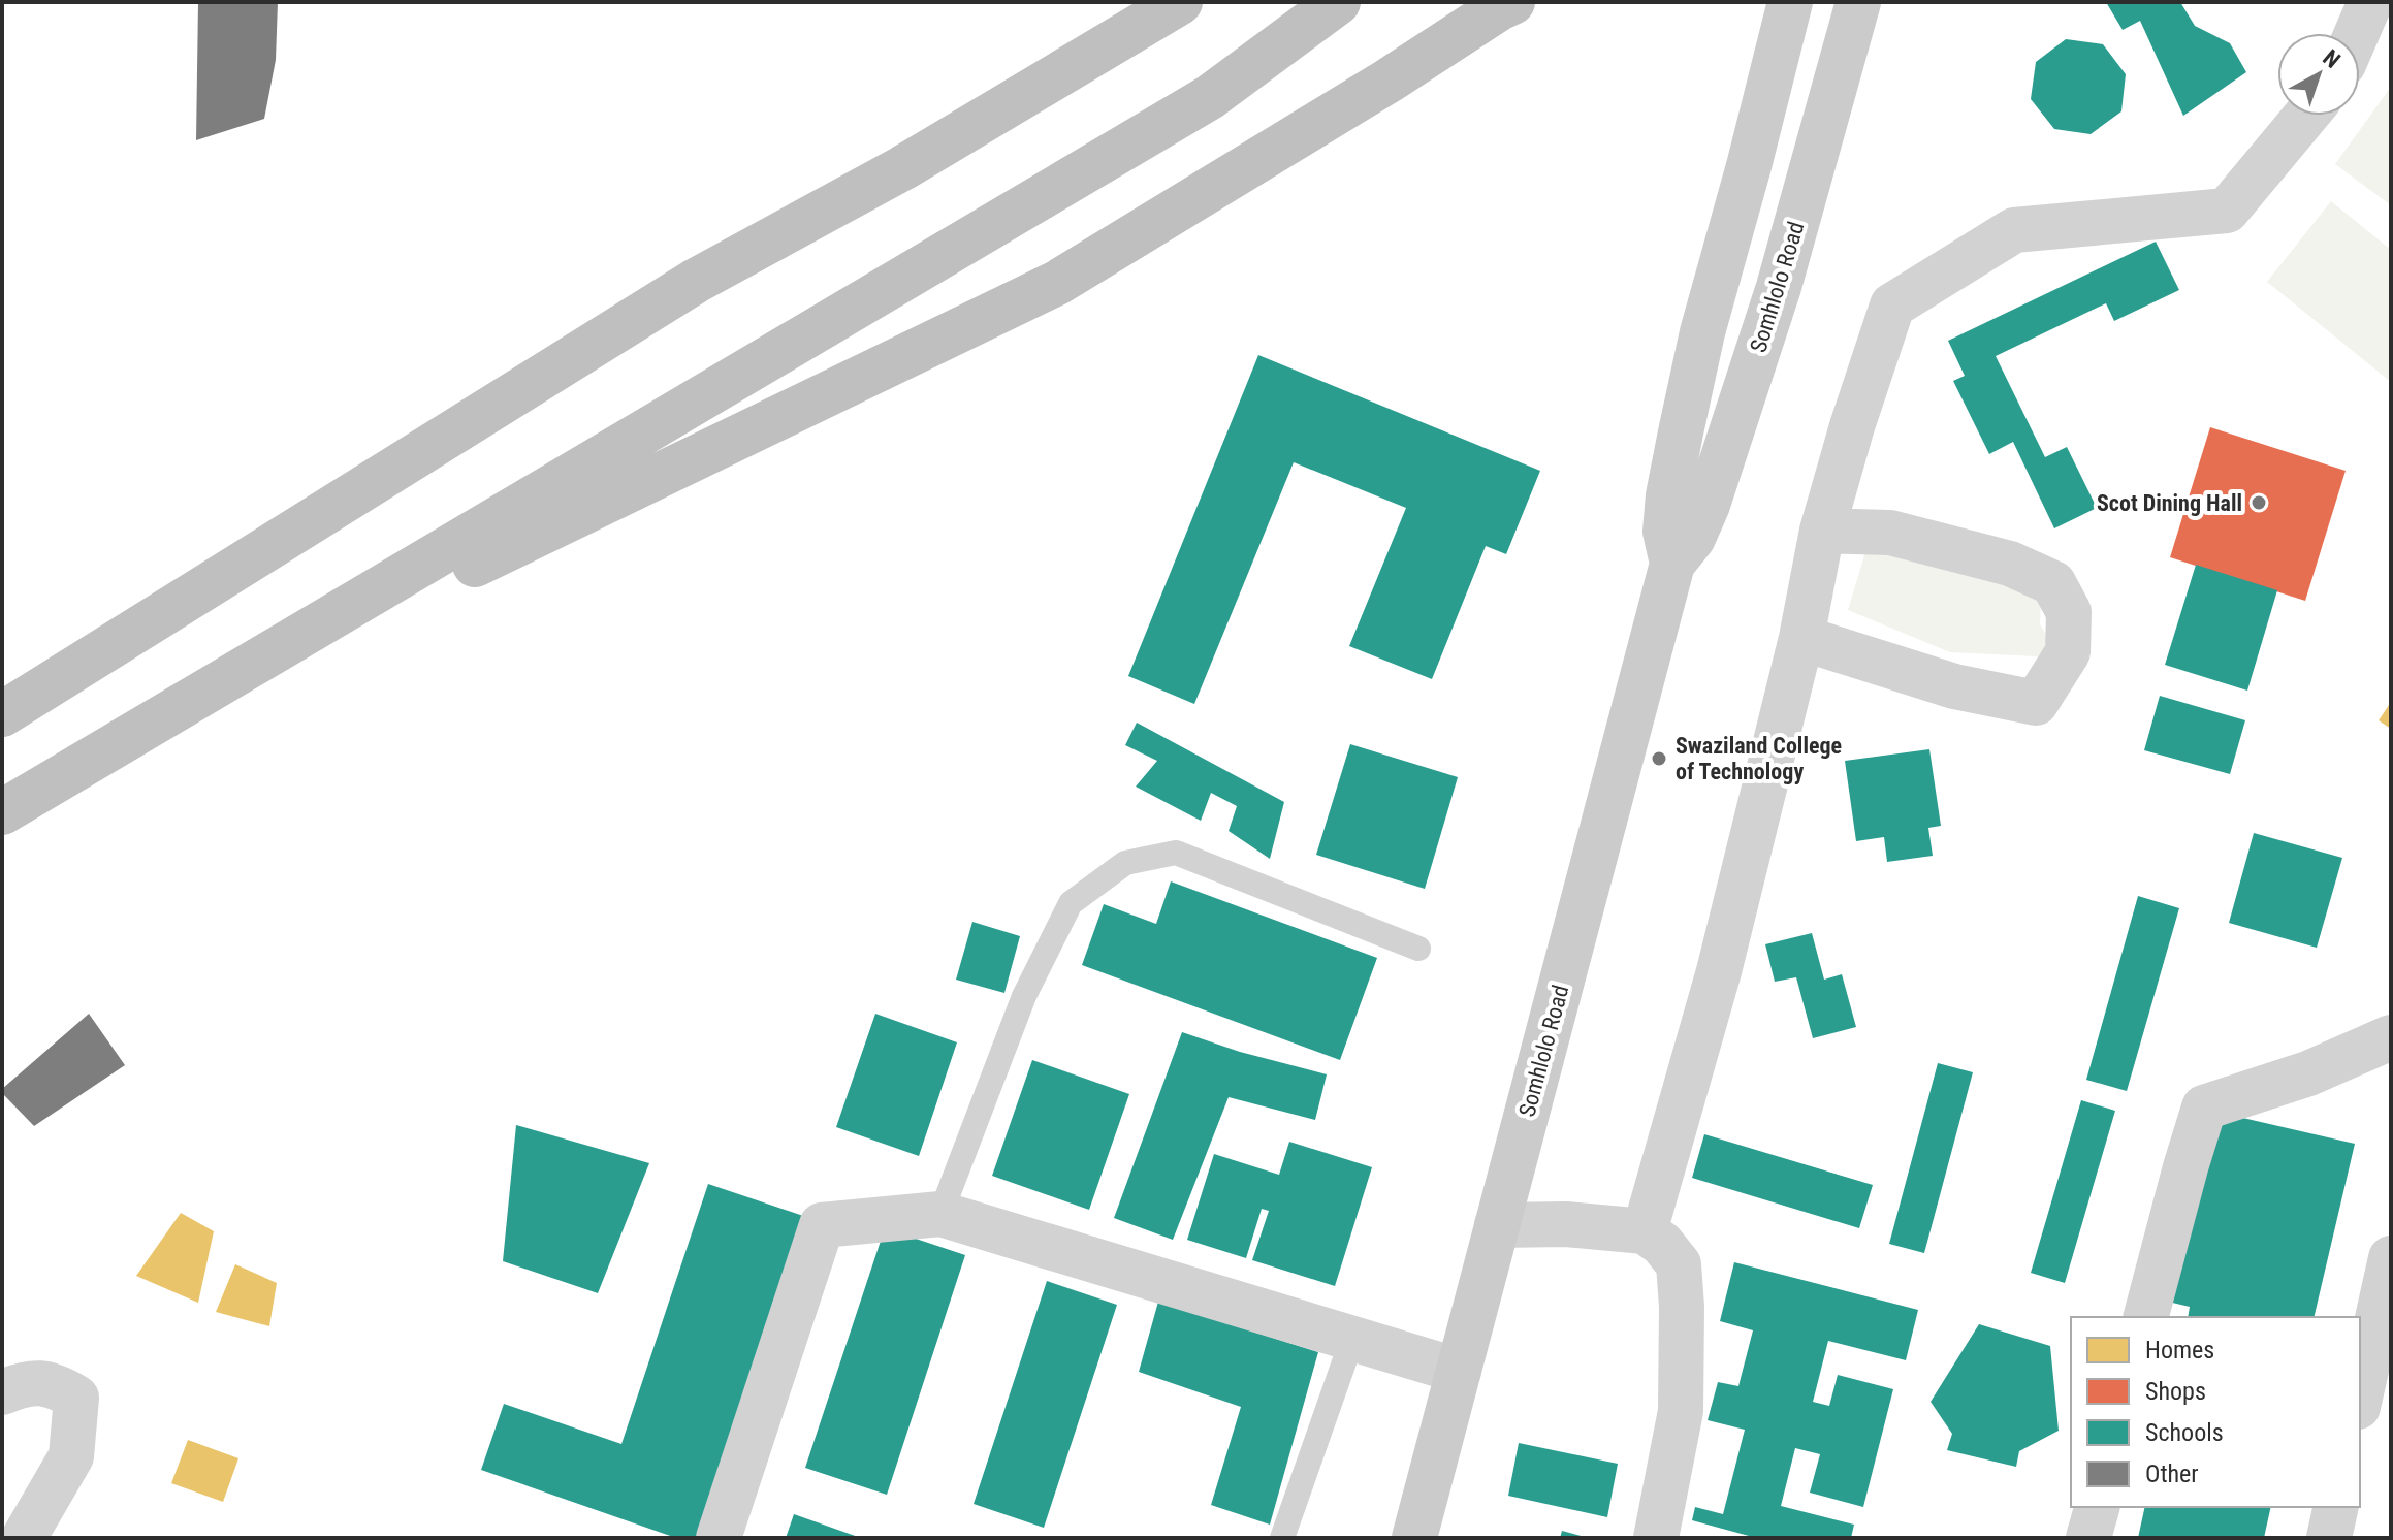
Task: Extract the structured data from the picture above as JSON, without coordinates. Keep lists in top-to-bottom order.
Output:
{
  "streets": {
    "main road": ["Somhlolo Road"]
  },
  "places": ["Scot Dining Hall", "Swaziland College of Technology"],
  "legend": [
    "Homes",
    "Shops",
    "Schools",
    "Other"
  ],
  "north": "top right"
}
